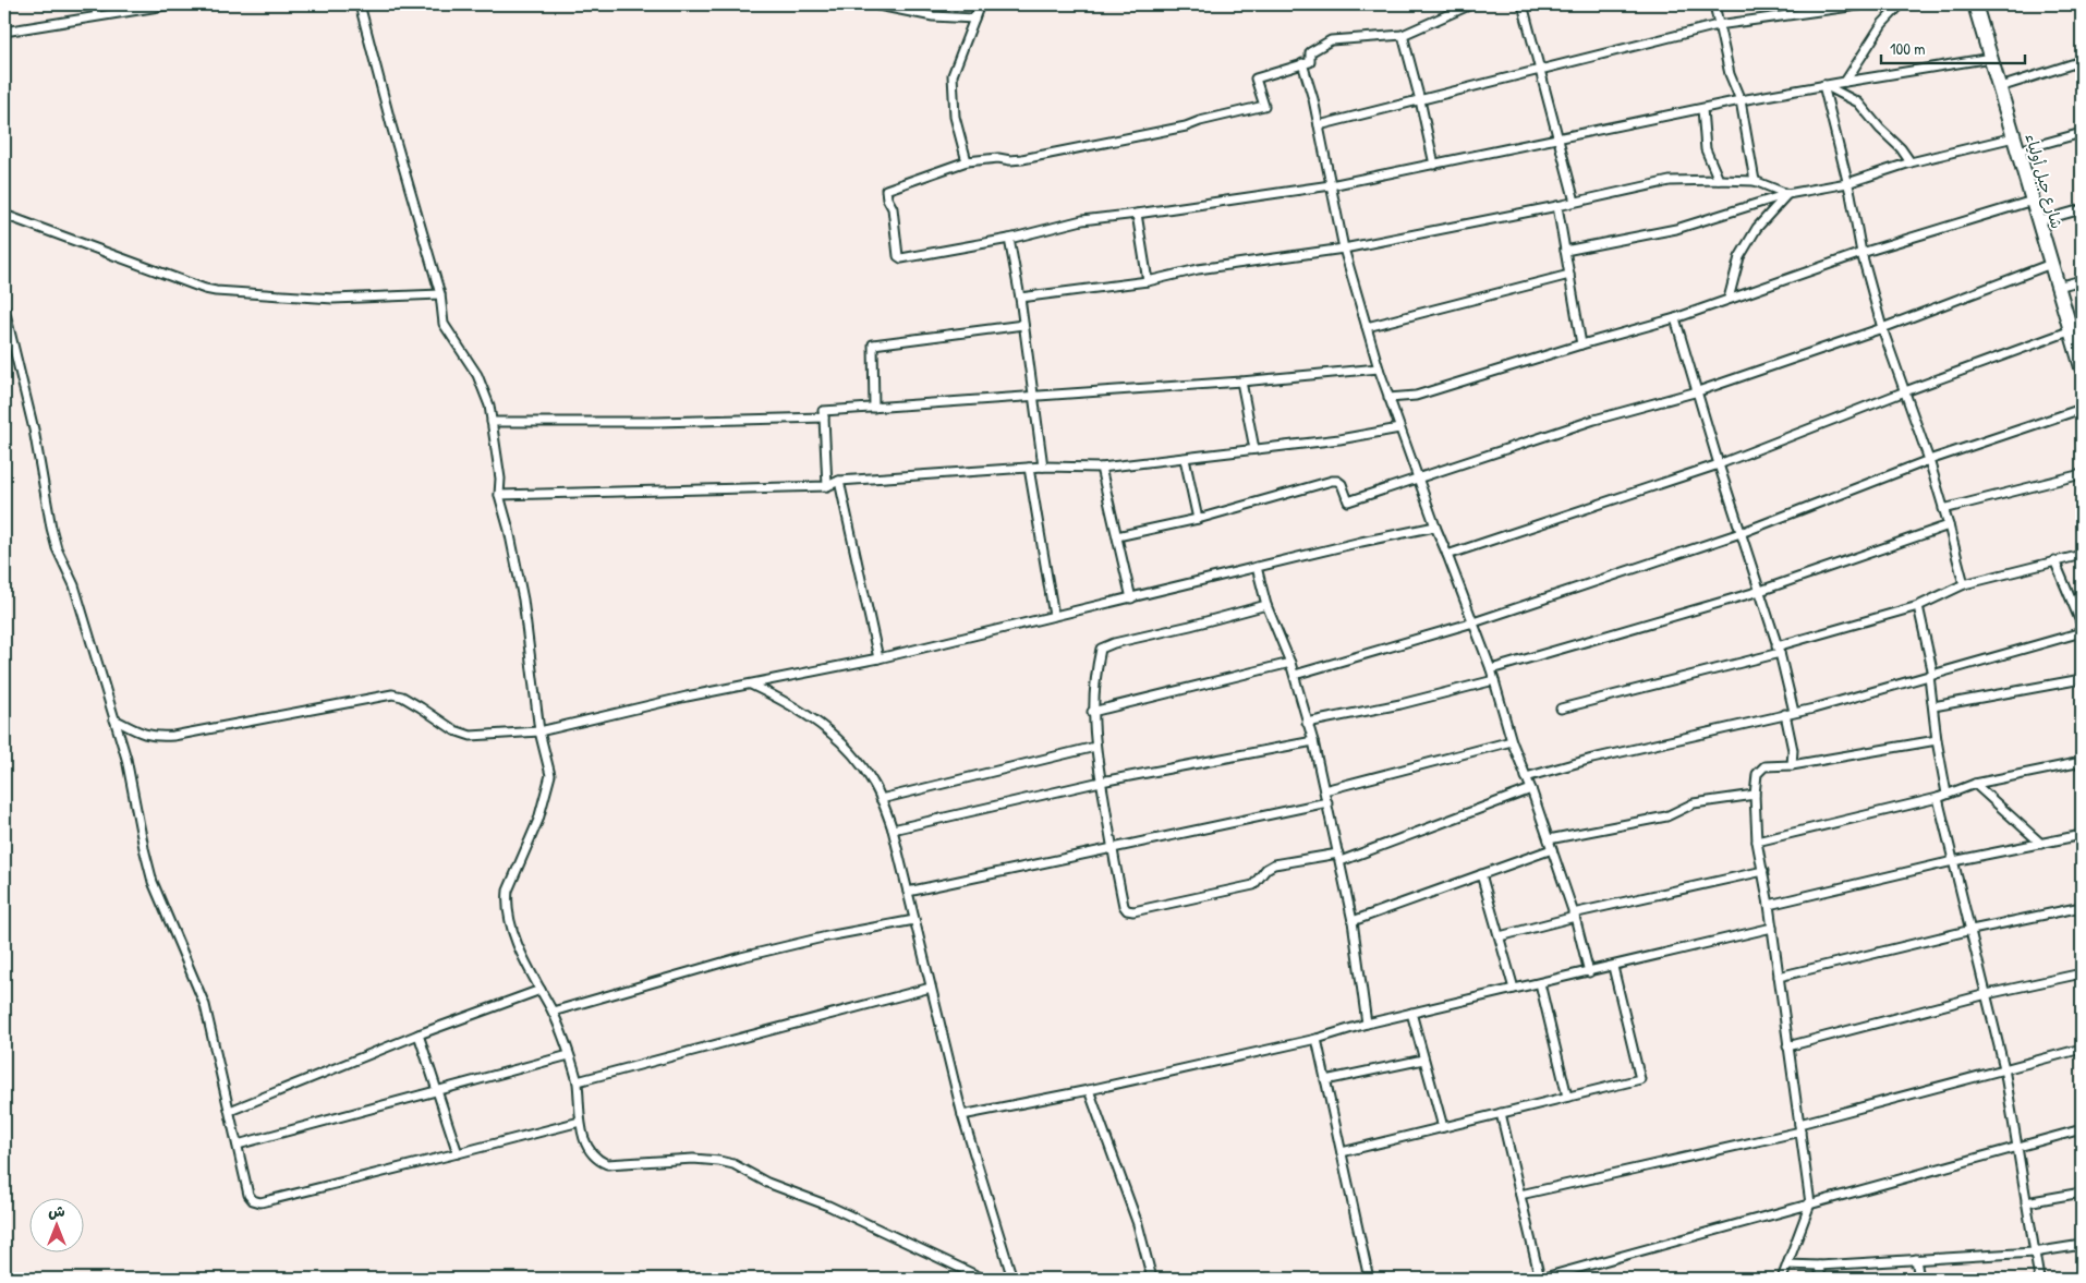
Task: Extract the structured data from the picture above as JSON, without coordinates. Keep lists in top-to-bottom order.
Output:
{
  "streets": {
    "highway": ["شارع جبل أولياء"]
  },
  "scale_bar": "100 m",
  "north": "top"
}
